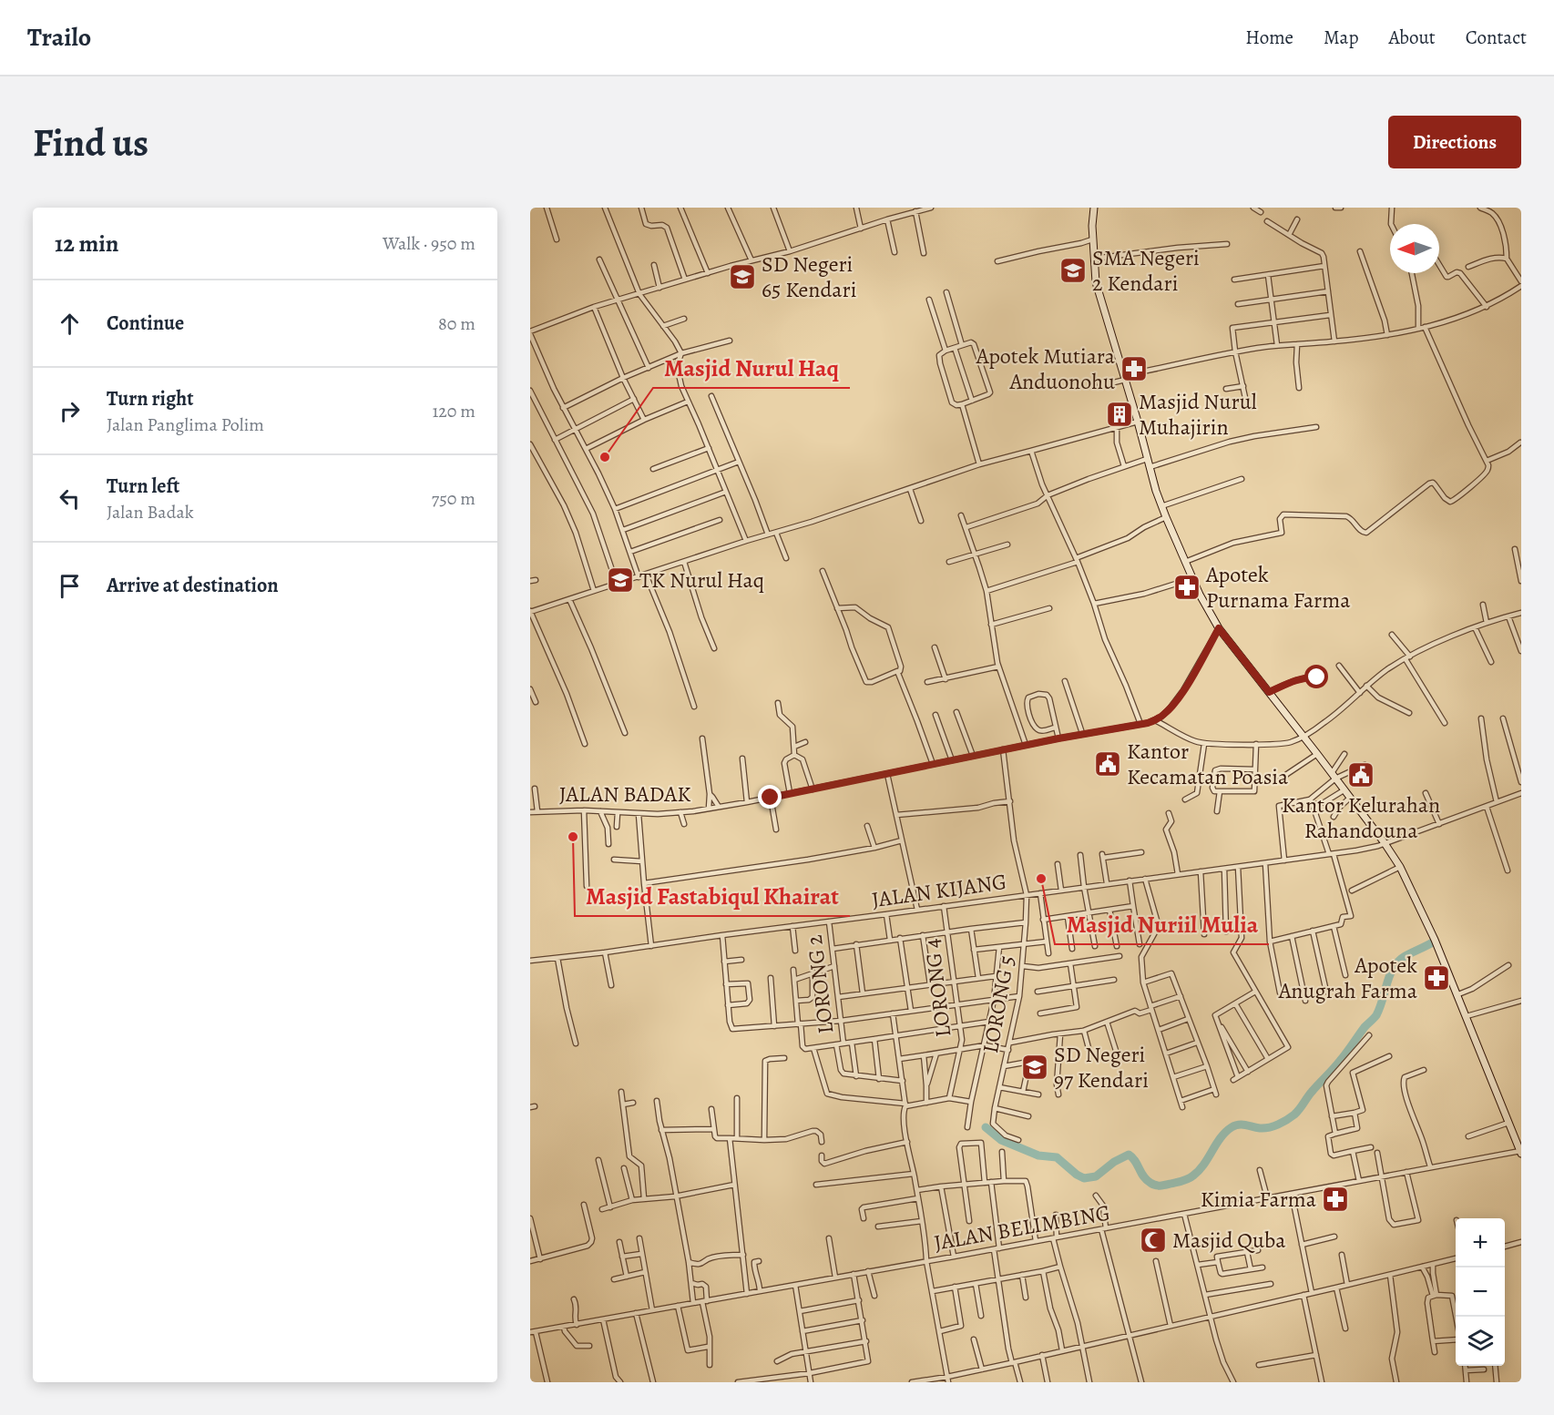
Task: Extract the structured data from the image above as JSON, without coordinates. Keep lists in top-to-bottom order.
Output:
{
  "streets": {
    "street": [
      "JALAN BADAK",
      "JALAN KIJANG",
      "LORONG 2",
      "LORONG 4",
      "LORONG 5",
      "JALAN BELIMBING"
    ]
  },
  "crossings": [
    ["JALAN BADAK", "LORONG 5"],
    ["JALAN KIJANG", "LORONG 2"],
    ["JALAN KIJANG", "LORONG 4"],
    ["JALAN KIJANG", "LORONG 5"]
  ],
  "places": {
    "school or university": [
      "SMA Negeri 2 Kendari",
      "SD Negeri 65 Kendari",
      "TK Nurul Haq",
      "SD Negeri 97 Kendari"
    ],
    "pharmacy": [
      "Apotek Mutiara Anduonohu",
      "Apotek Purnama Farma",
      "Apotek Anugrah Farma",
      "Kimia Farma"
    ],
    "building": ["Masjid Nurul Muhajirin"],
    "other": ["Masjid Nurul Haq", "Masjid Fastabiqul Khairat", "Masjid Nuriil Mulia"],
    "public building": ["Kantor Kecamatan Poasia", "Kantor Kelurahan Rahandouna"],
    "mosque": ["Masjid Quba"]
  },
  "north": "left",
  "page": {
    "header": "Trailo",
    "nav": [
      "Home",
      "Map",
      "About",
      "Contact"
    ],
    "buttons": "Directions",
    "title": "Find us",
    "heading": ["12 min", "Walk · 950 m"],
    "list": [
      ["Continue", "80 m"],
      ["Turn right", "Jalan Panglima Polim", "120 m"],
      ["Turn left", "Jalan Badak", "750 m"],
      "Arrive at destination"
    ],
    "map_buttons": ["+", "−"]
  }
}
